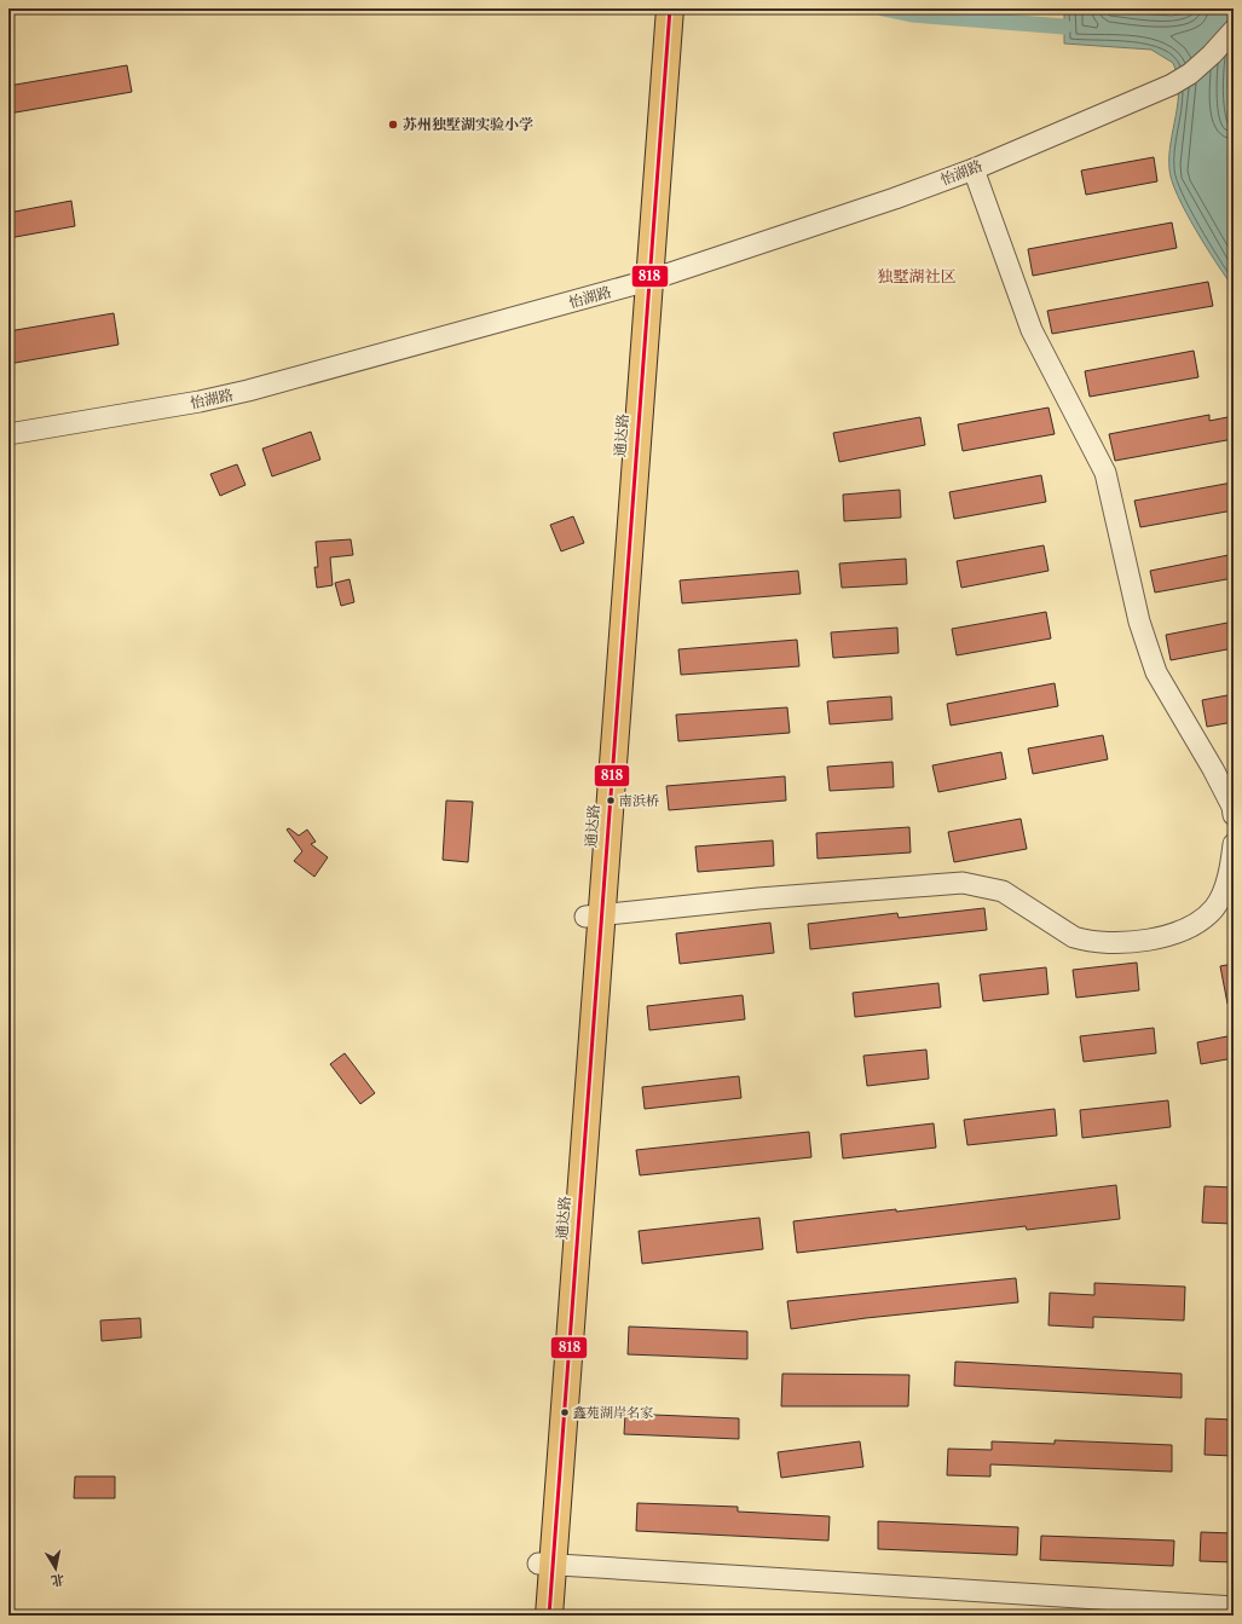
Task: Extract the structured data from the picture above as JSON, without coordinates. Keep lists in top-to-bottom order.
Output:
{
  "streets": {
    "main road": ["通达路"],
    "street": ["怡湖路"]
  },
  "crossings": [
    ["怡湖路", "通达路"]
  ],
  "districts": ["独墅湖社区"],
  "places": ["苏州独墅湖实验小学", "南浜桥", "鑫苑湖岸名家"],
  "lines": ["transit line 818"],
  "north": "bottom"
}
